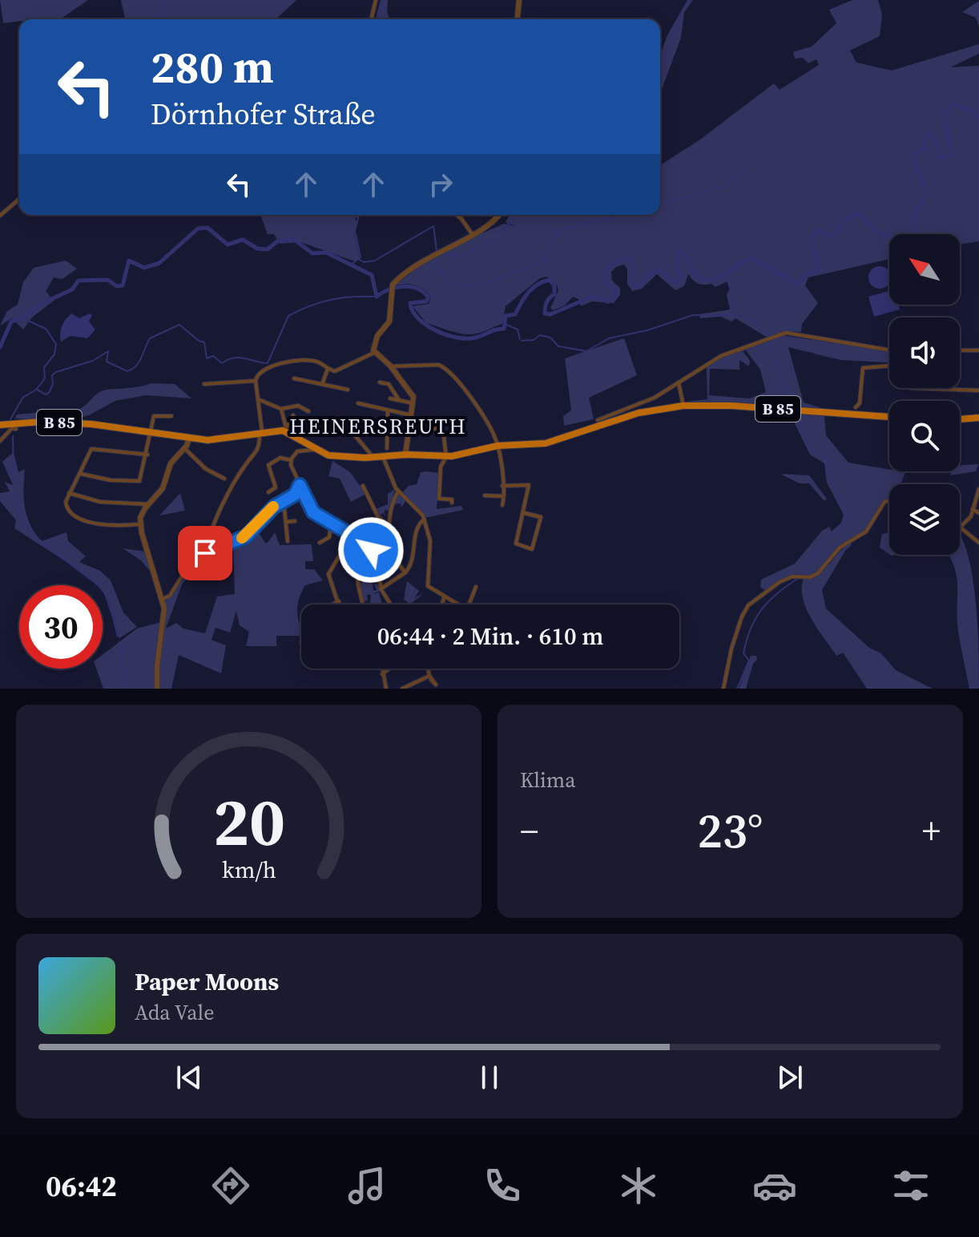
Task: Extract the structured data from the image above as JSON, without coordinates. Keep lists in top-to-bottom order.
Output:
{
  "streets": {
    "main road": ["B 85"]
  },
  "districts": ["HEINERSREUTH"],
  "north": "top left",
  "page": {
    "turn": ["280 m", "Dörnhofer Straße"],
    "limit": "30",
    "trip": "06:44 · 2 Min. · 610 m",
    "tile": "Klima",
    "heat": ["−", "23°", "+"],
    "song": ["Paper Moons", "Ada Vale"],
    "tabs": "06:42",
    "gauge": ["20", "km/h"]
  }
}
